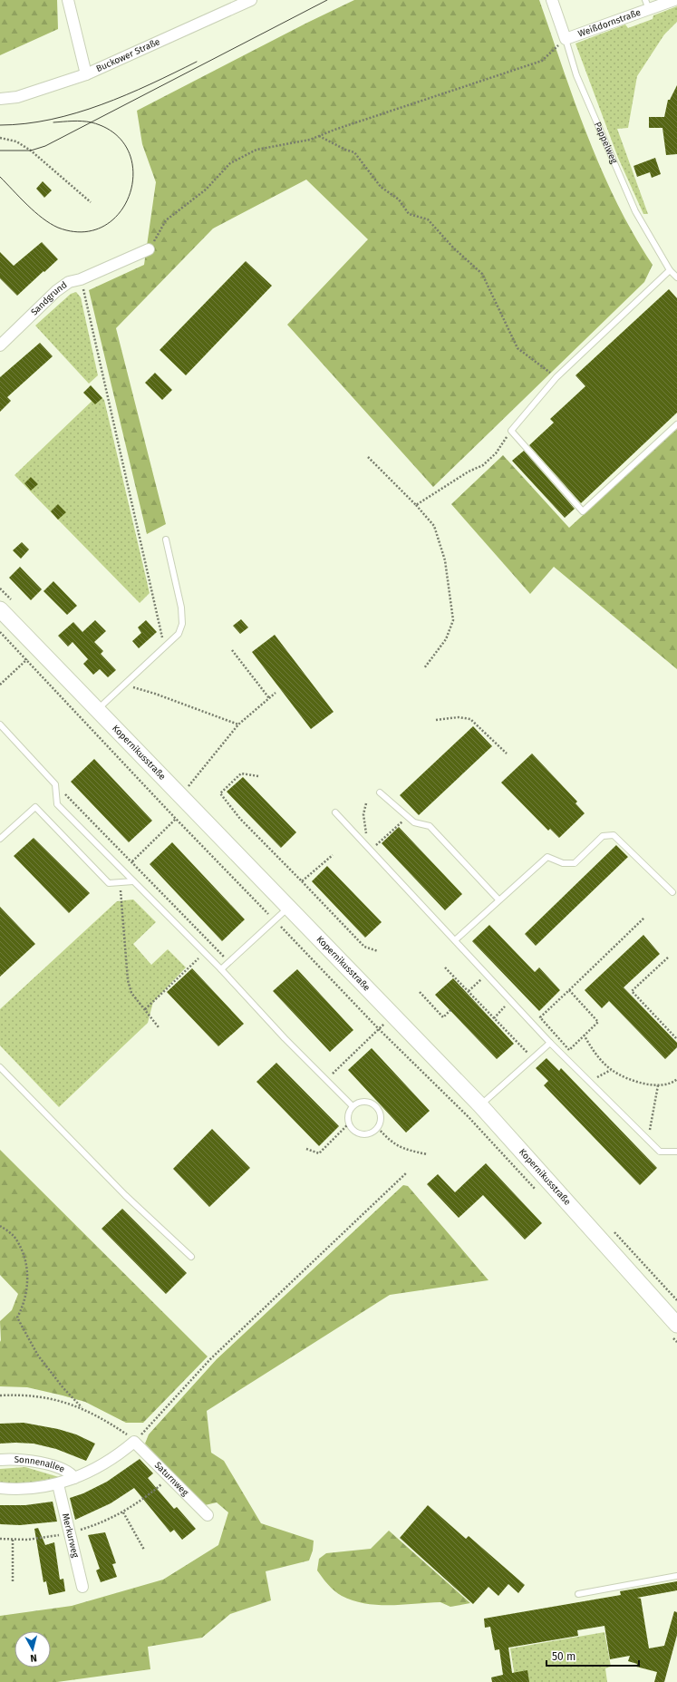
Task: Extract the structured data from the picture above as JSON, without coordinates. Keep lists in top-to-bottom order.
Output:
{
  "streets": {
    "main road": ["Kopernikusstraße"],
    "street": [
      "Weißdornstraße",
      "Buckower Straße",
      "Pappelweg",
      "Sandgrund",
      "Sonnenallee",
      "Saturnweg",
      "Merkurweg"
    ]
  },
  "crossings": [
    ["Weißdornstraße", "Pappelweg"],
    ["Sonnenallee", "Saturnweg"],
    ["Sonnenallee", "Merkurweg"]
  ],
  "scale_bar": "50 m",
  "north": "bottom"
}
